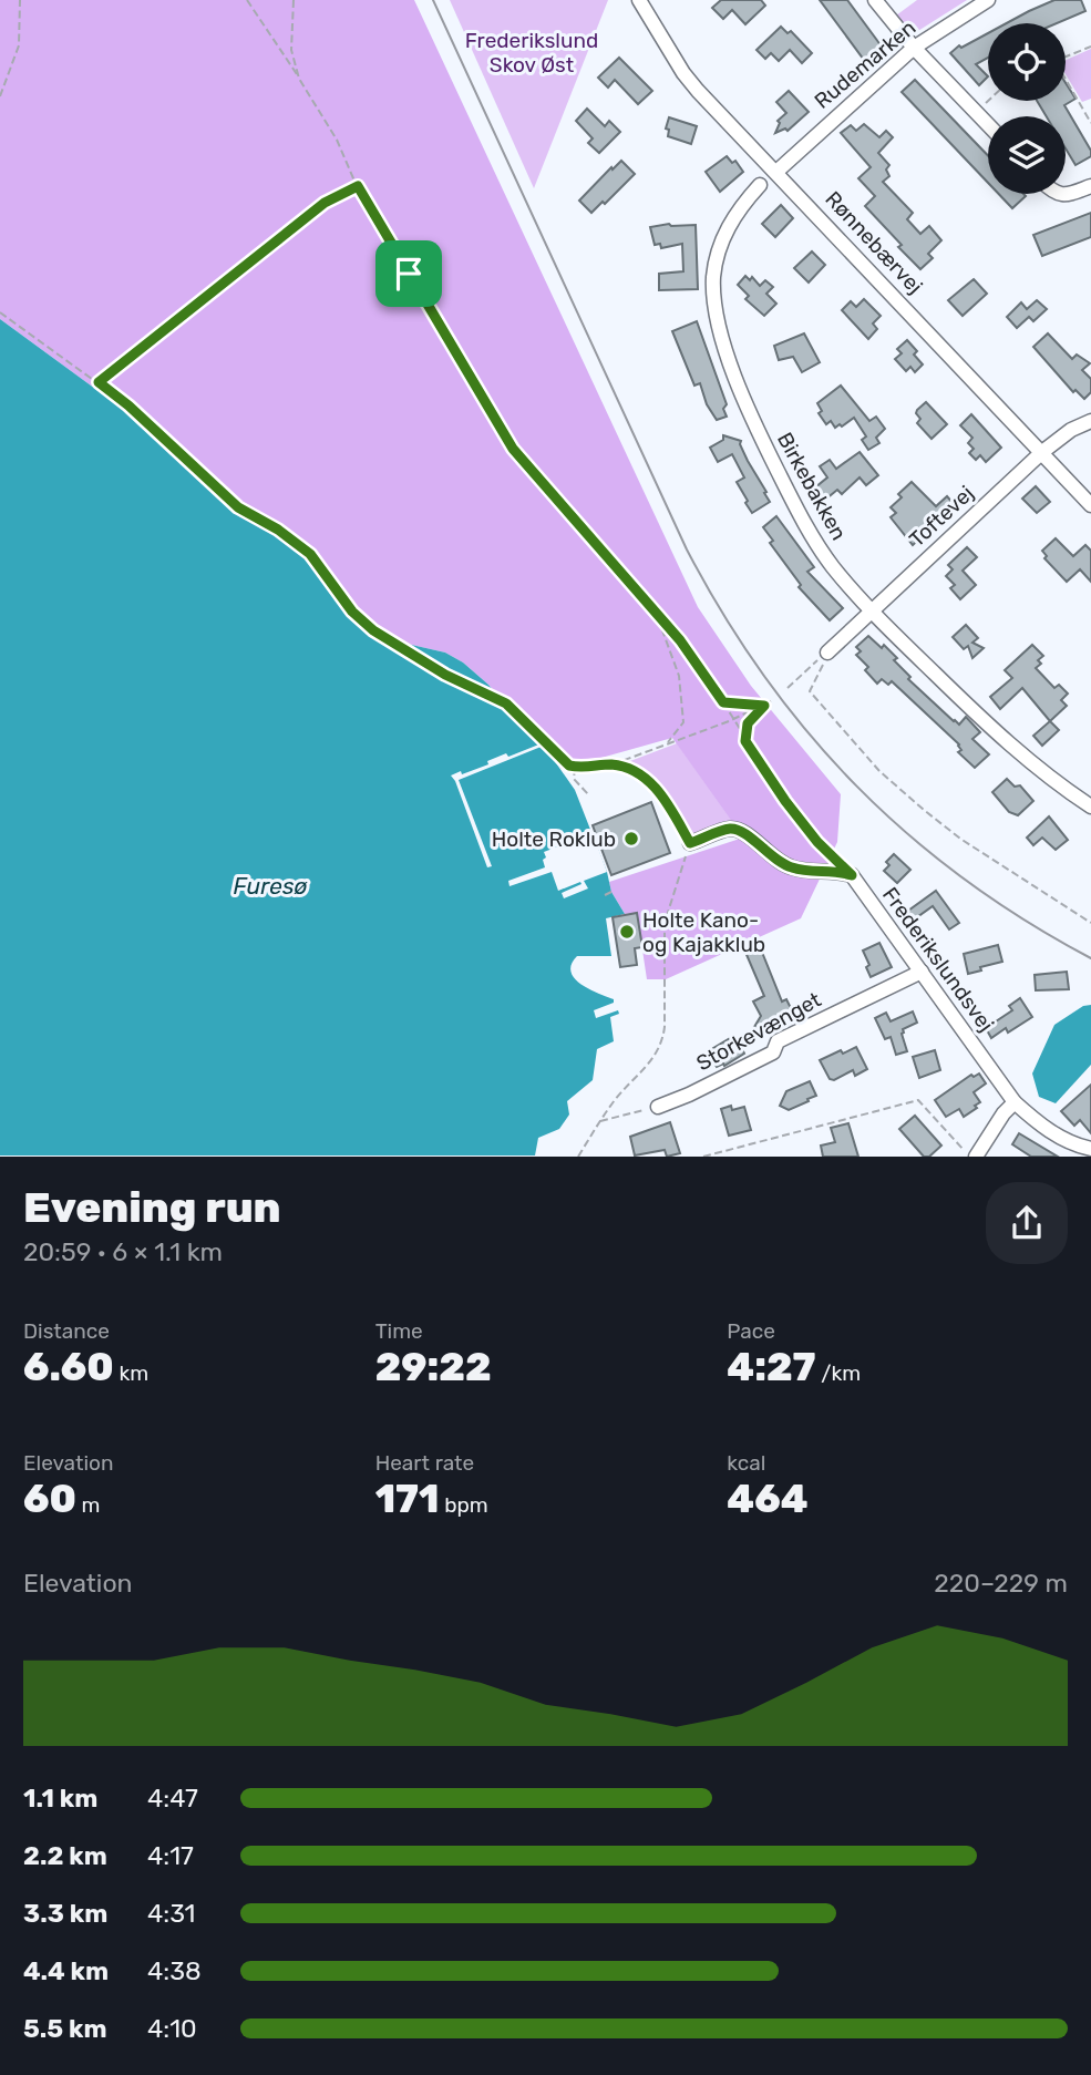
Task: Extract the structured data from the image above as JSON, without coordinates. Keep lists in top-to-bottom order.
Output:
{
  "streets": {
    "street": [
      "Rudemarken",
      "Rønnebærvej",
      "Birkebakken",
      "Toftevej",
      "Frederikslundsvej",
      "Storkevænget"
    ]
  },
  "crossings": [
    ["Rudemarken", "Rønnebærvej"],
    ["Rønnebærvej", "Toftevej"],
    ["Birkebakken", "Toftevej"],
    ["Frederikslundsvej", "Storkevænget"]
  ],
  "water": ["Furesø"],
  "parks": ["Frederikslund Skov Øst"],
  "places": ["Holte Roklub", "Holte Kano- og Kajakklub"],
  "page": {
    "heading": ["Evening run", "20:59 · 6 × 1.1 km"],
    "stats": [
      ["Distance", "6.60 km"],
      ["Time", "29:22"],
      ["Pace", "4:27 /km"],
      ["Elevation", "60 m"],
      ["Heart rate", "171 bpm"],
      ["kcal", "464"]
    ],
    "chart": ["Elevation", "220–229 m"],
    "list": [
      {
        "name": "1.1 km",
        "note": "4:47"
      },
      {
        "name": "2.2 km",
        "note": "4:17"
      },
      {
        "name": "3.3 km",
        "note": "4:31"
      },
      {
        "name": "4.4 km",
        "note": "4:38"
      },
      {
        "name": "5.5 km",
        "note": "4:10"
      }
    ]
  }
}
